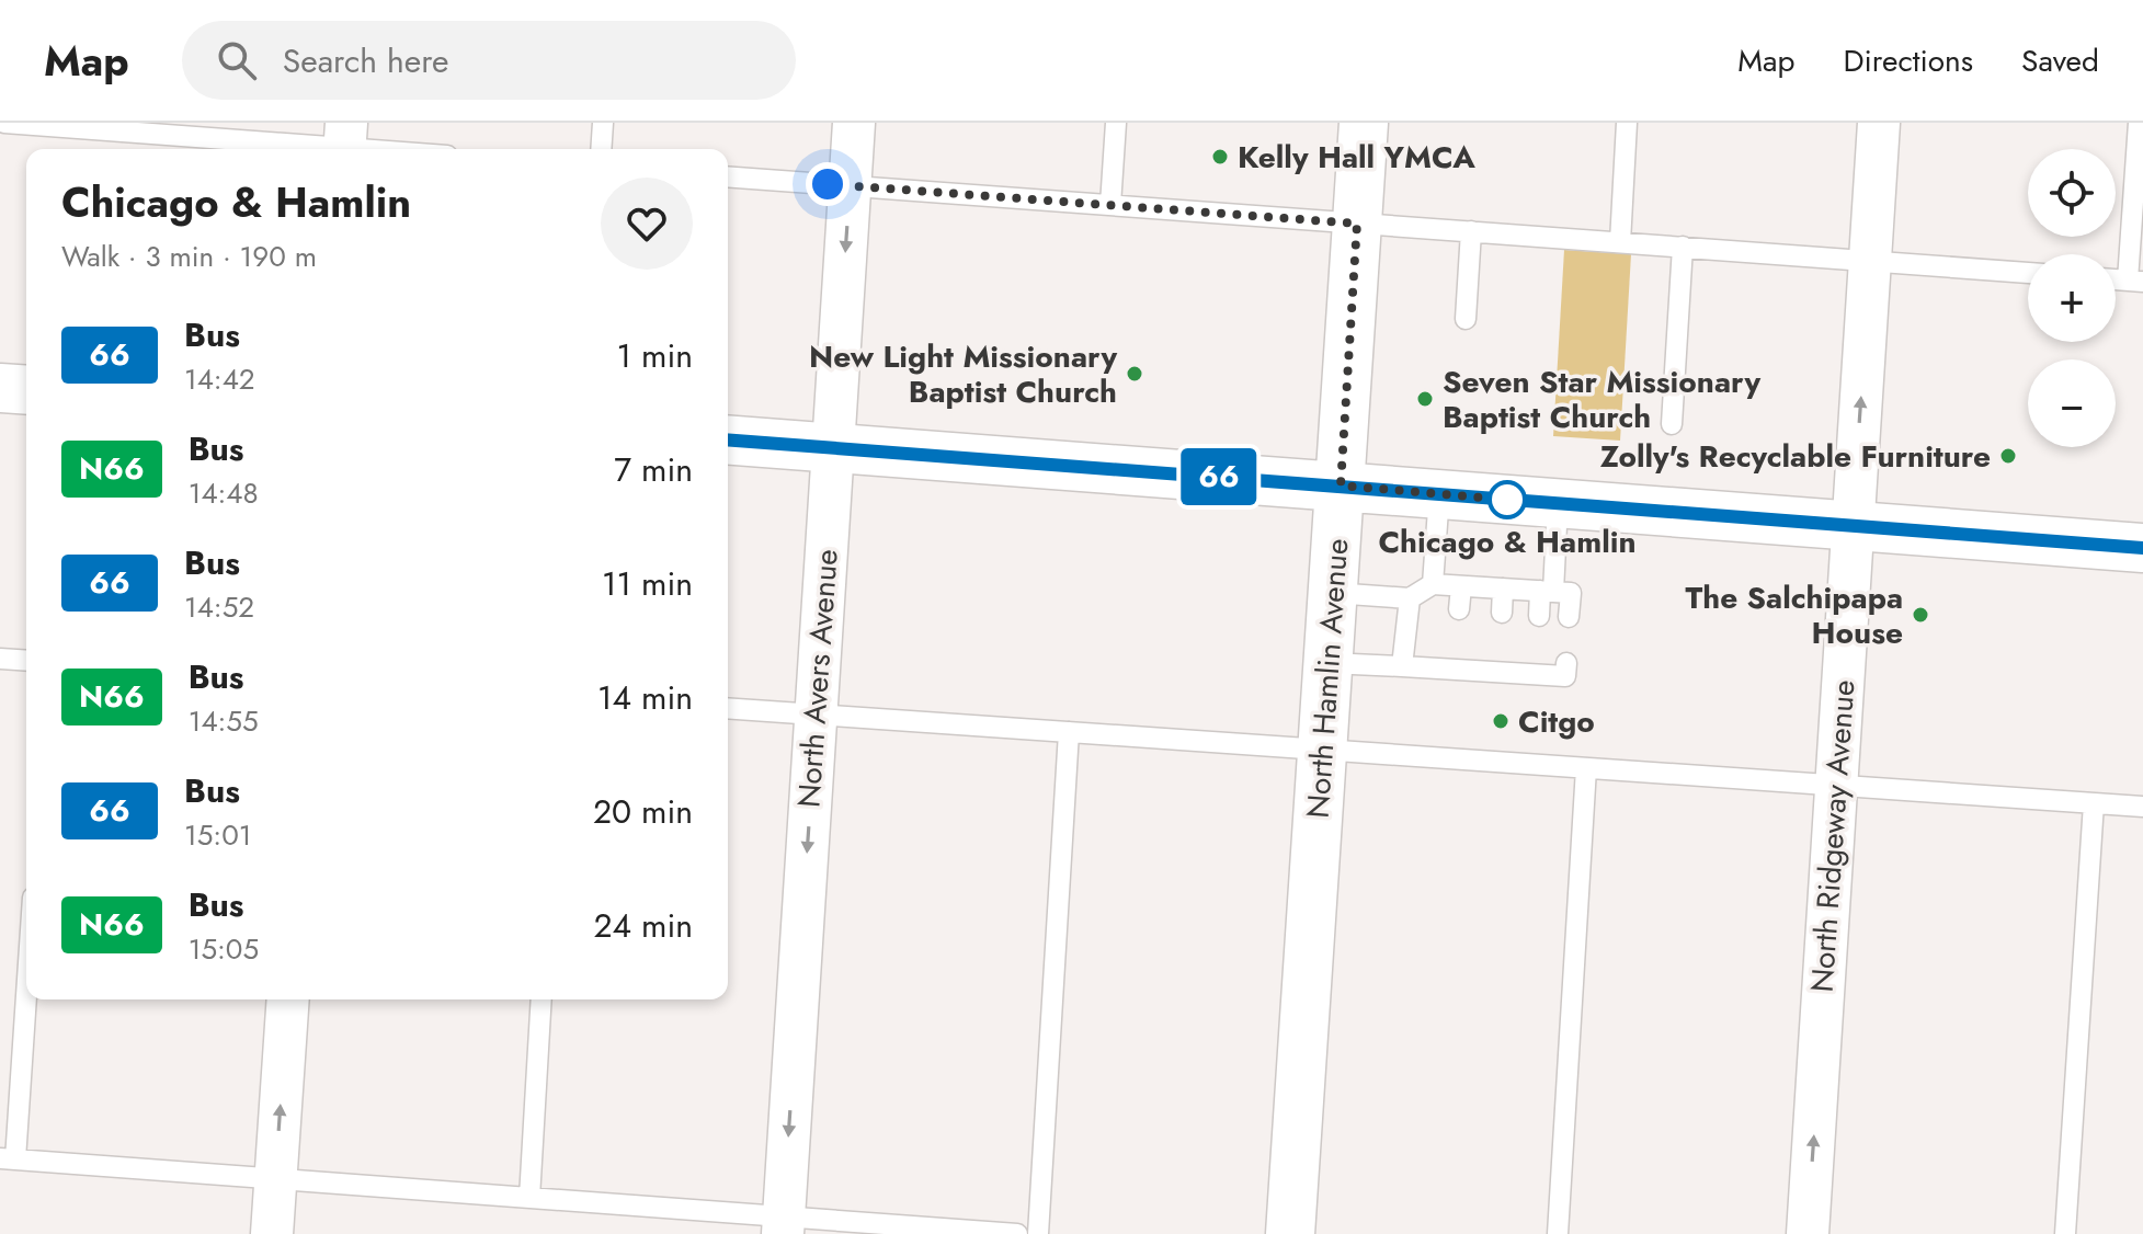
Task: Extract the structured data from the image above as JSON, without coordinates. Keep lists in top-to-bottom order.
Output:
{
  "streets": {
    "main road": ["North Hamlin Avenue"],
    "street": ["North Avers Avenue", "North Ridgeway Avenue"]
  },
  "one_way": ["North Avers Avenue", "North Ridgeway Avenue"],
  "places": [
    "Kelly Hall YMCA",
    "New Light Missionary Baptist Church",
    "Seven Star Missionary Baptist Church",
    "Zolly's Recyclable Furniture",
    "Chicago & Hamlin",
    "The Salchipapa House",
    "Citgo"
  ],
  "lines": ["bus line 66"],
  "page": {
    "header": "Map",
    "search": "Search here",
    "nav": ["Map", "Directions", "Saved"],
    "on_map": "66",
    "map_buttons": ["+", "−"],
    "heading": ["Chicago & Hamlin", "Walk · 3 min · 190 m"],
    "list": [
      {
        "mark": "66",
        "name": "Bus",
        "note": "14:42",
        "value": "1 min"
      },
      {
        "mark": "N66",
        "name": "Bus",
        "note": "14:48",
        "value": "7 min"
      },
      {
        "mark": "66",
        "name": "Bus",
        "note": "14:52",
        "value": "11 min"
      },
      {
        "mark": "N66",
        "name": "Bus",
        "note": "14:55",
        "value": "14 min"
      },
      {
        "mark": "66",
        "name": "Bus",
        "note": "15:01",
        "value": "20 min"
      },
      {
        "mark": "N66",
        "name": "Bus",
        "note": "15:05",
        "value": "24 min"
      }
    ]
  }
}
